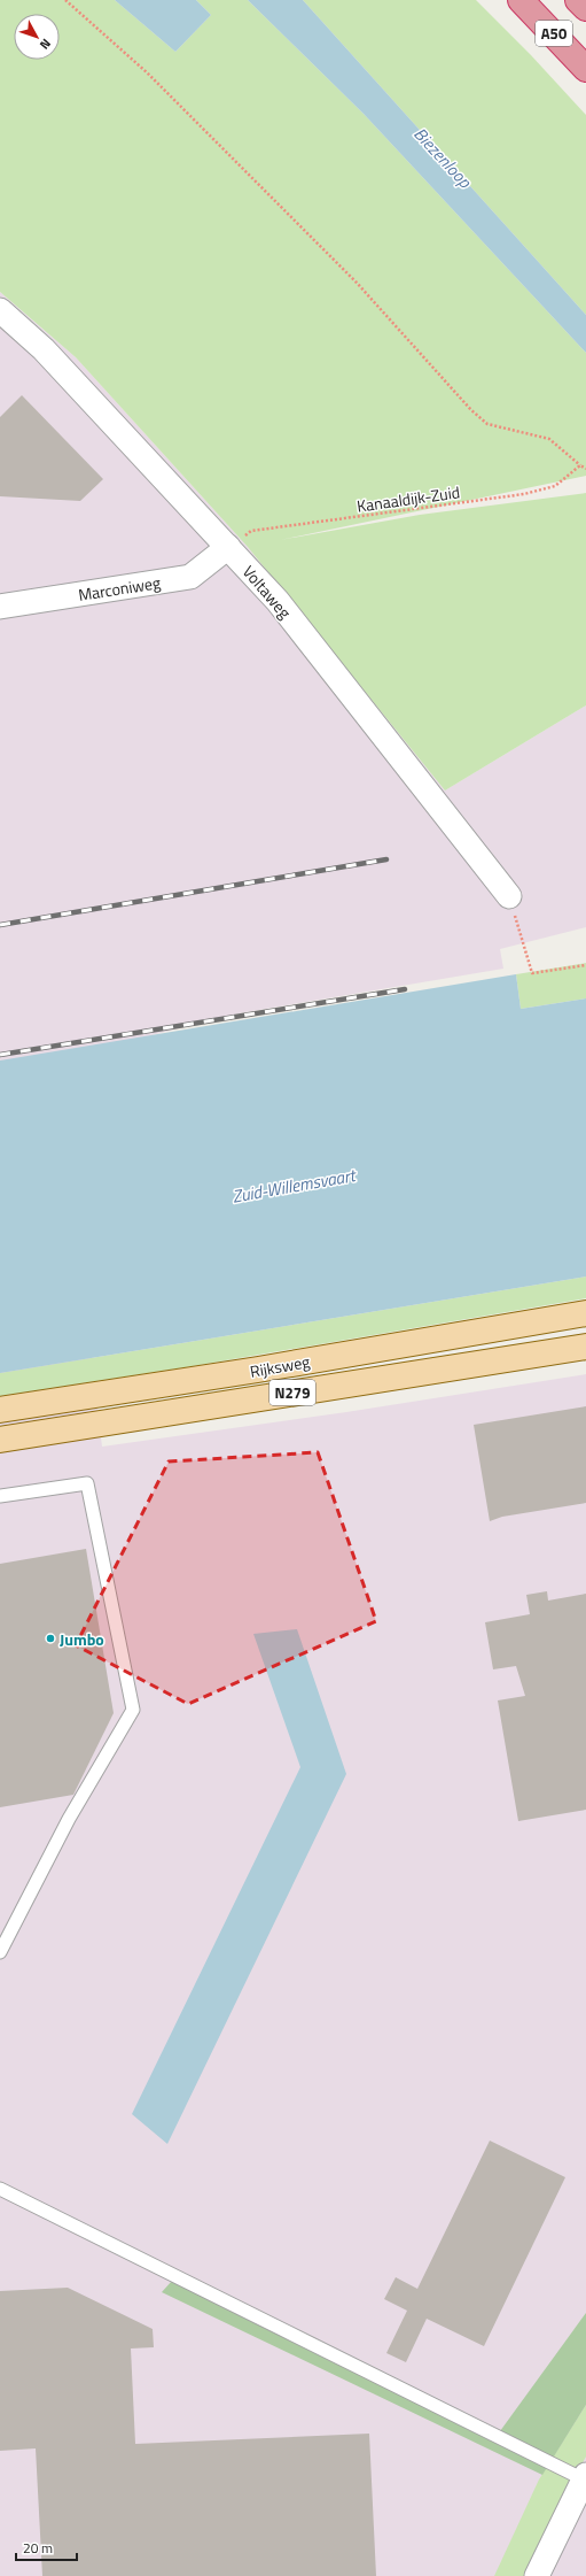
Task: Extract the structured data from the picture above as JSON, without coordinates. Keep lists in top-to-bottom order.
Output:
{
  "streets": {
    "highway": ["A50"],
    "main road": ["Rijksweg", "N279"],
    "street": ["Marconiweg", "Voltaweg"],
    "path": ["Kanaaldijk-Zuid"]
  },
  "crossings": [
    ["Kanaaldijk-Zuid", "Marconiweg"],
    ["Kanaaldijk-Zuid", "Voltaweg"],
    ["Marconiweg", "Voltaweg"]
  ],
  "water": ["Biezenloop", "Zuid-Willemsvaart"],
  "places": ["Jumbo"],
  "scale_bar": "20 m",
  "north": "bottom right"
}
